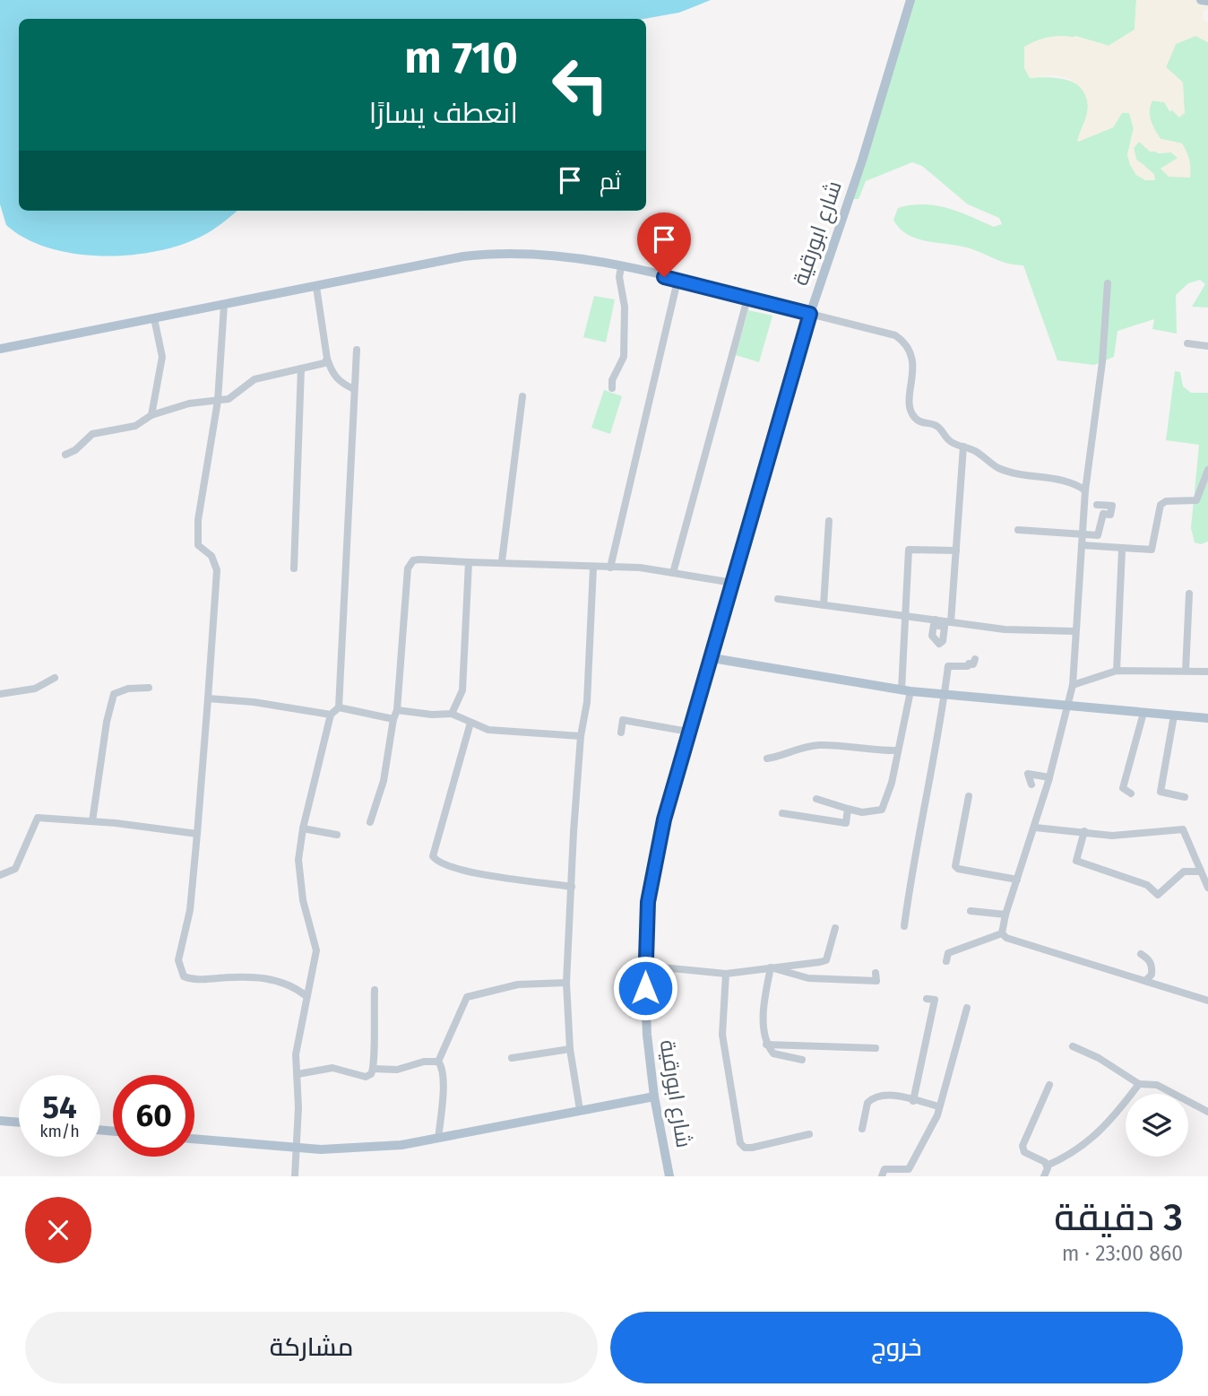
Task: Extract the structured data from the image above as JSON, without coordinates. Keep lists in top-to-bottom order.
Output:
{
  "streets": {
    "main road": ["شارع ابورقية"]
  },
  "page": {
    "turn": ["710 m", "انعطف يسارًا"],
    "then": "ثم",
    "speed": "54 km/h",
    "limit": "60",
    "heading": ["3 دقيقة", "860 m · 23:00"],
    "buttons": ["خروج", "مشاركة"]
  }
}
